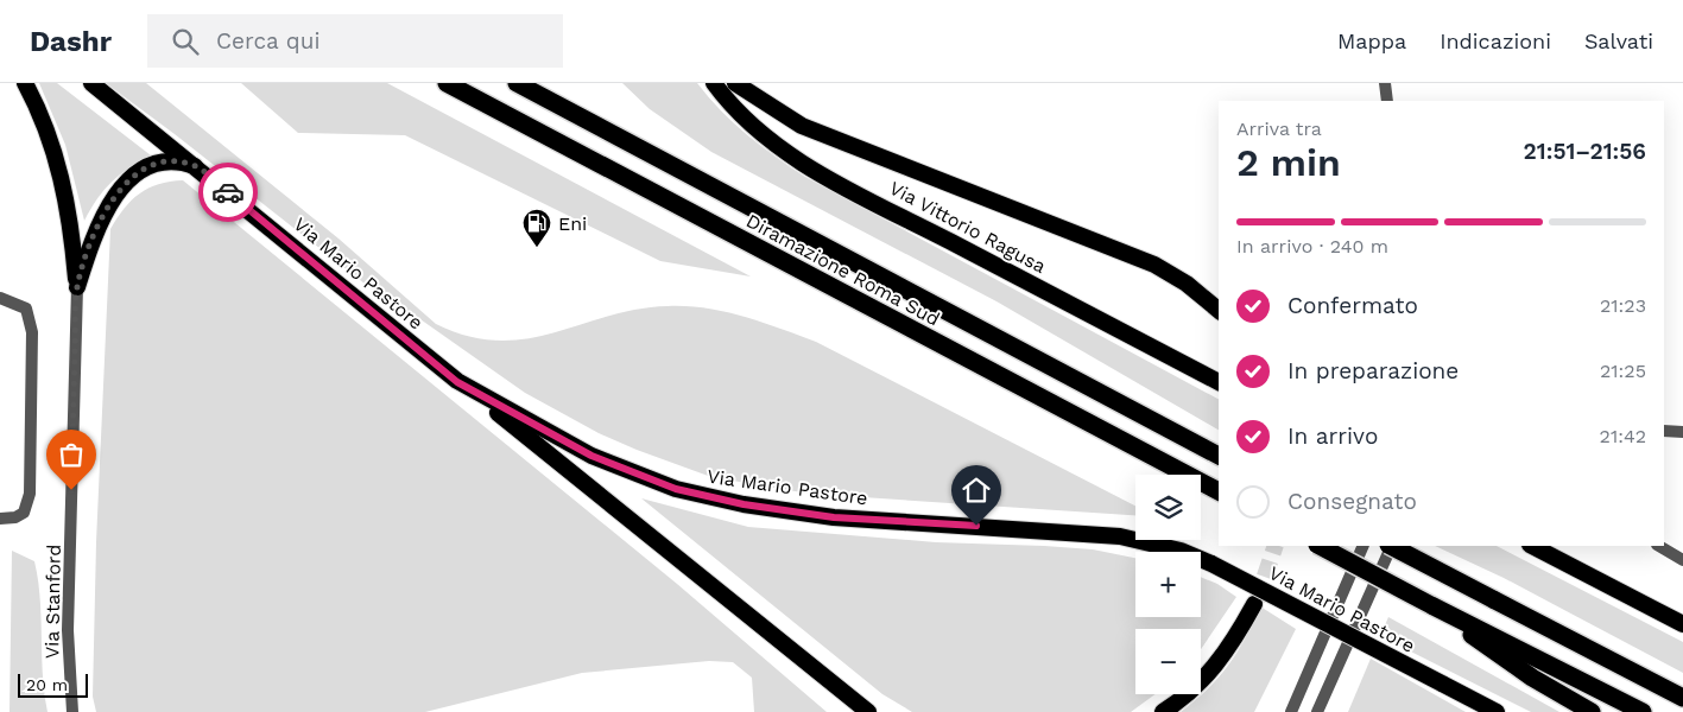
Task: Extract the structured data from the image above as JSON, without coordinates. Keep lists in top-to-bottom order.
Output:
{
  "streets": {
    "highway": ["Via Vittorio Ragusa", "Diramazione Roma Sud", "Via Mario Pastore"],
    "street": ["Via Stanford"]
  },
  "places": {
    "fuel station": ["Eni"]
  },
  "scale_bar": "20 m",
  "page": {
    "header": "Dashr",
    "search": "Cerca qui",
    "nav": ["Mappa", "Indicazioni", "Salvati"],
    "heading": ["2 min", "Arriva tra", "21:51–21:56"],
    "bar": "In arrivo · 240 m",
    "list": [
      ["Confermato", "21:23"],
      ["In preparazione", "21:25"],
      ["In arrivo", "21:42"],
      "Consegnato"
    ],
    "map_buttons": ["+", "−"],
    "scale": "20 m"
  }
}
